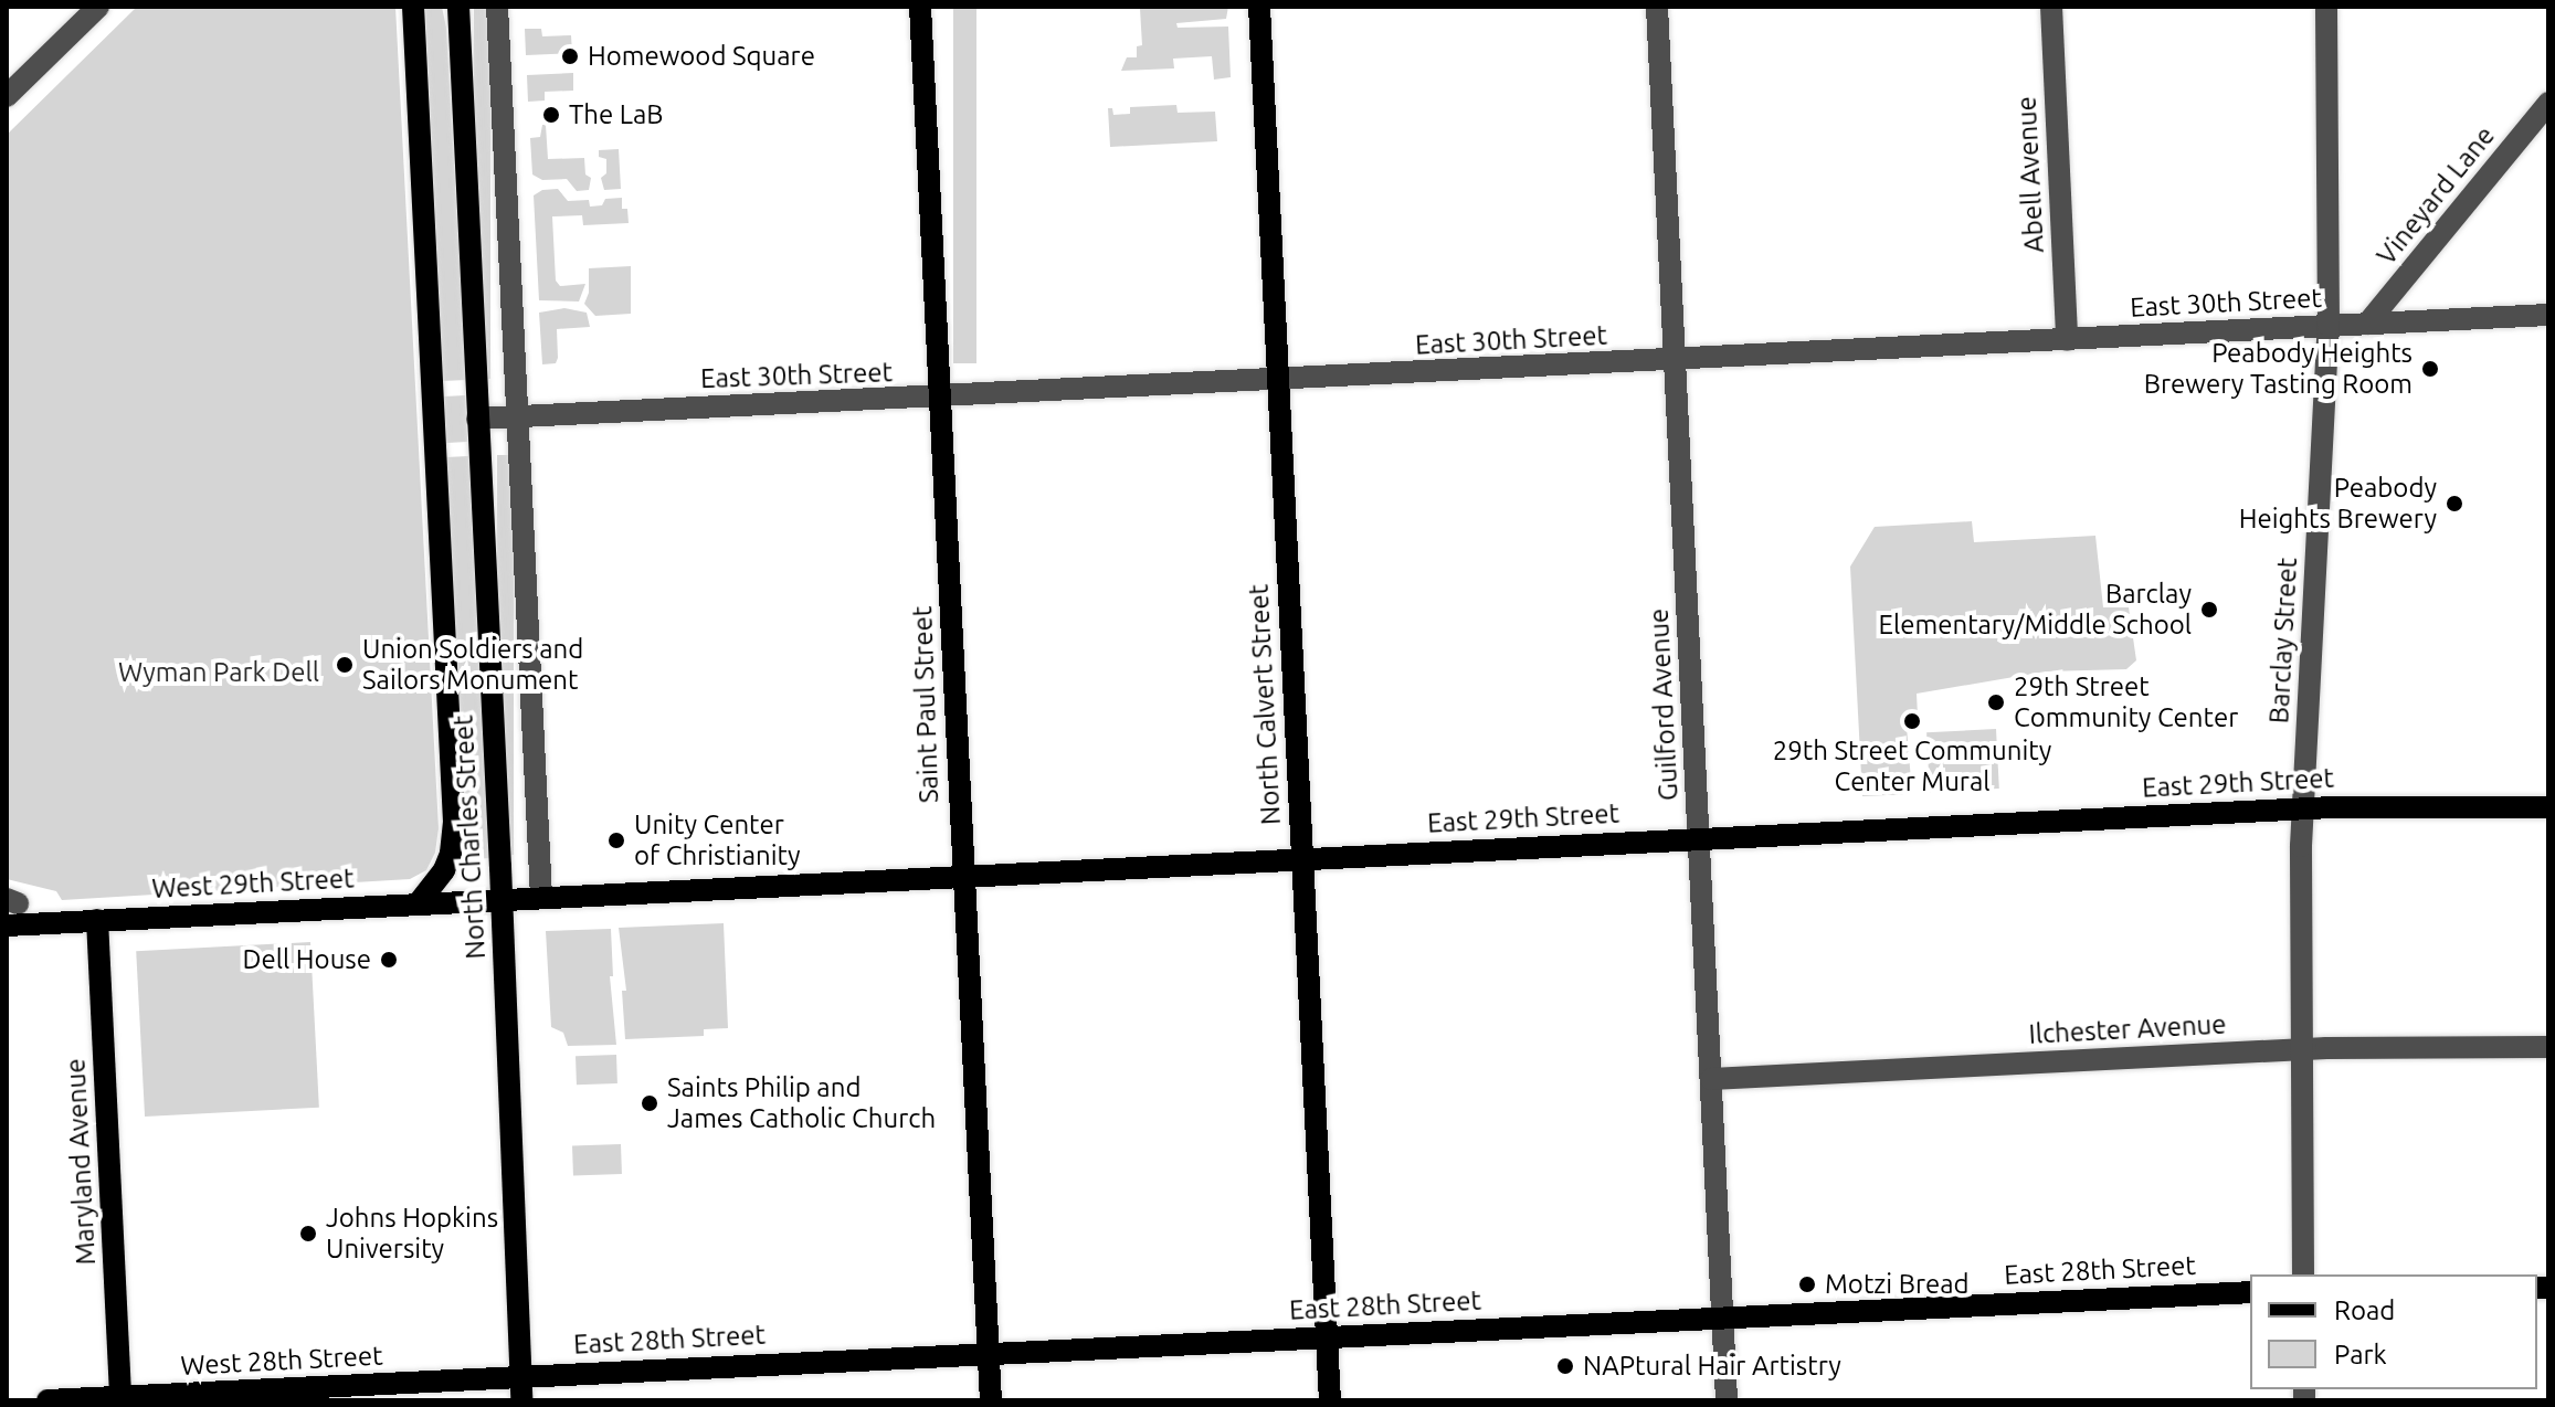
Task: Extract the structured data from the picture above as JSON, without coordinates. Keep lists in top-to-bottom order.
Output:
{
  "streets": {
    "main road": [
      "Saint Paul Street",
      "North Calvert Street",
      "East 29th Street",
      "North Charles Street",
      "West 29th Street",
      "Maryland Avenue",
      "East 28th Street",
      "West 28th Street"
    ],
    "street": [
      "Abell Avenue",
      "Vineyard Lane",
      "East 30th Street",
      "Barclay Street",
      "Guilford Avenue",
      "Ilchester Avenue"
    ]
  },
  "crossings": [
    ["Abell Avenue", "East 30th Street"],
    ["Vineyard Lane", "East 30th Street"],
    ["East 30th Street", "Barclay Street"],
    ["East 30th Street", "Saint Paul Street"],
    ["East 30th Street", "North Calvert Street"],
    ["East 30th Street", "Guilford Avenue"],
    ["East 30th Street", "North Charles Street"],
    ["Barclay Street", "East 29th Street"],
    ["Barclay Street", "Ilchester Avenue"],
    ["Saint Paul Street", "East 29th Street"],
    ["Saint Paul Street", "East 28th Street"],
    ["North Calvert Street", "East 29th Street"],
    ["North Calvert Street", "East 28th Street"],
    ["Guilford Avenue", "East 29th Street"],
    ["Guilford Avenue", "Ilchester Avenue"],
    ["Guilford Avenue", "East 28th Street"],
    ["East 29th Street", "North Charles Street"],
    ["East 29th Street", "West 29th Street"],
    ["North Charles Street", "West 29th Street"],
    ["North Charles Street", "East 28th Street"],
    ["North Charles Street", "West 28th Street"],
    ["West 29th Street", "Maryland Avenue"],
    ["Maryland Avenue", "West 28th Street"],
    ["East 28th Street", "West 28th Street"]
  ],
  "parks": ["Wyman Park Dell"],
  "places": [
    "Homewood Square",
    "The LaB",
    "Peabody Heights Brewery Tasting Room",
    "Peabody Heights Brewery",
    "Barclay Elementary/Middle School",
    "Union Soldiers and Sailors Monument",
    "29th Street Community Center",
    "29th Street Community Center Mural",
    "Unity Center of Christianity",
    "Dell House",
    "Saints Philip and James Catholic Church",
    "Johns Hopkins University",
    "Motzi Bread",
    "NAPtural Hair Artistry"
  ],
  "legend": ["Road", "Park"]
}
